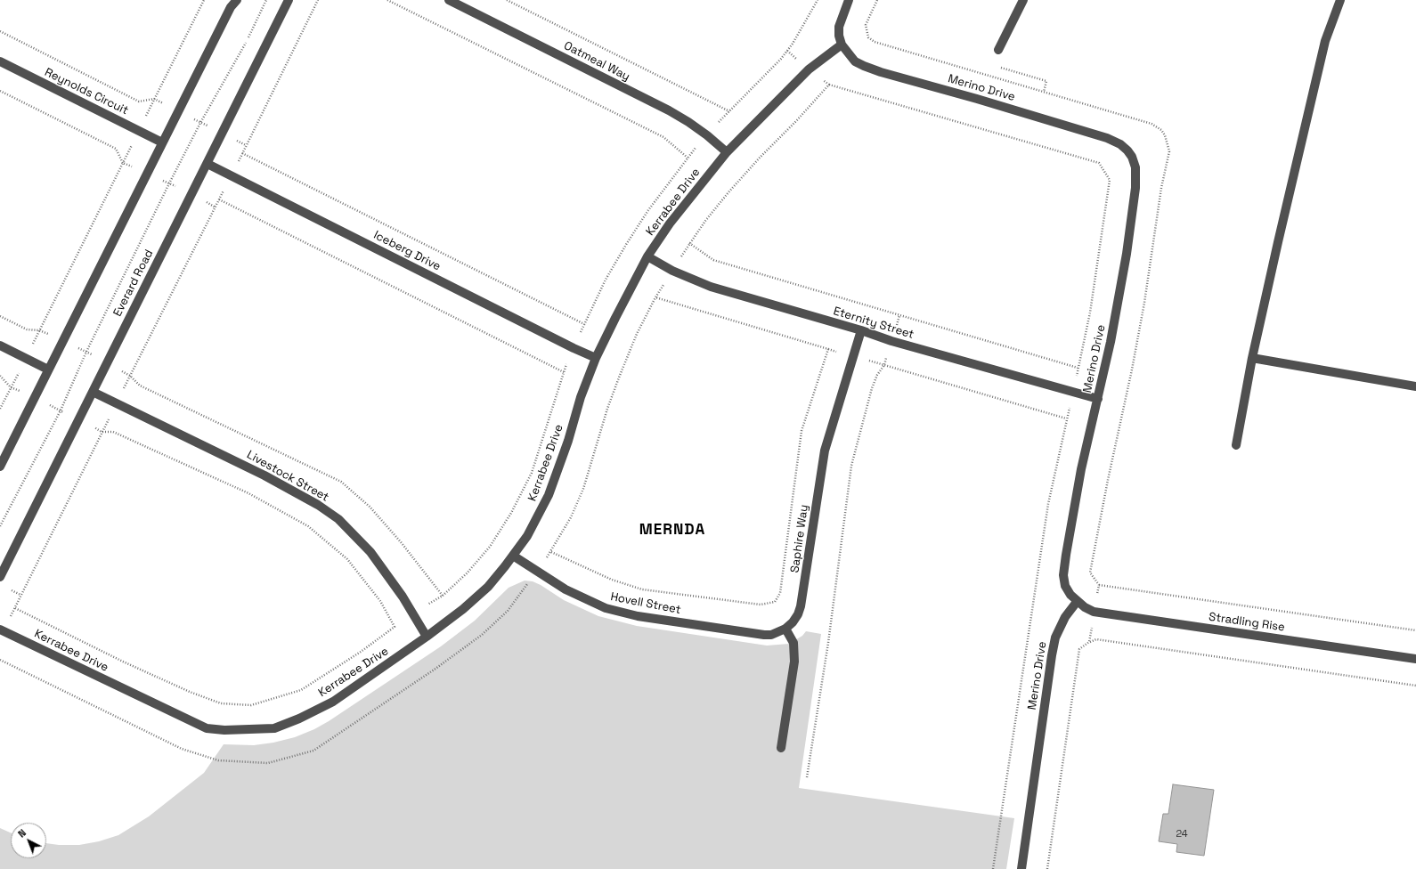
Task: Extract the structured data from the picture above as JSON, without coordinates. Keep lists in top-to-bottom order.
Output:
{
  "streets": {
    "street": [
      "Oatmeal Way",
      "Merino Drive",
      "Reynolds Circuit",
      "Kerrabee Drive",
      "Iceberg Drive",
      "Everard Road",
      "Eternity Street",
      "Livestock Street",
      "Saphire Way",
      "Hovell Street",
      "Stradling Rise"
    ]
  },
  "crossings": [
    ["Oatmeal Way", "Kerrabee Drive"],
    ["Merino Drive", "Kerrabee Drive"],
    ["Merino Drive", "Eternity Street"],
    ["Merino Drive", "Stradling Rise"],
    ["Kerrabee Drive", "Iceberg Drive"],
    ["Kerrabee Drive", "Eternity Street"],
    ["Kerrabee Drive", "Livestock Street"],
    ["Kerrabee Drive", "Hovell Street"],
    ["Iceberg Drive", "Everard Road"],
    ["Everard Road", "Livestock Street"],
    ["Eternity Street", "Saphire Way"],
    ["Saphire Way", "Hovell Street"]
  ],
  "districts": ["MERNDA"],
  "house_numbers": ["24"],
  "north": "top left"
}
